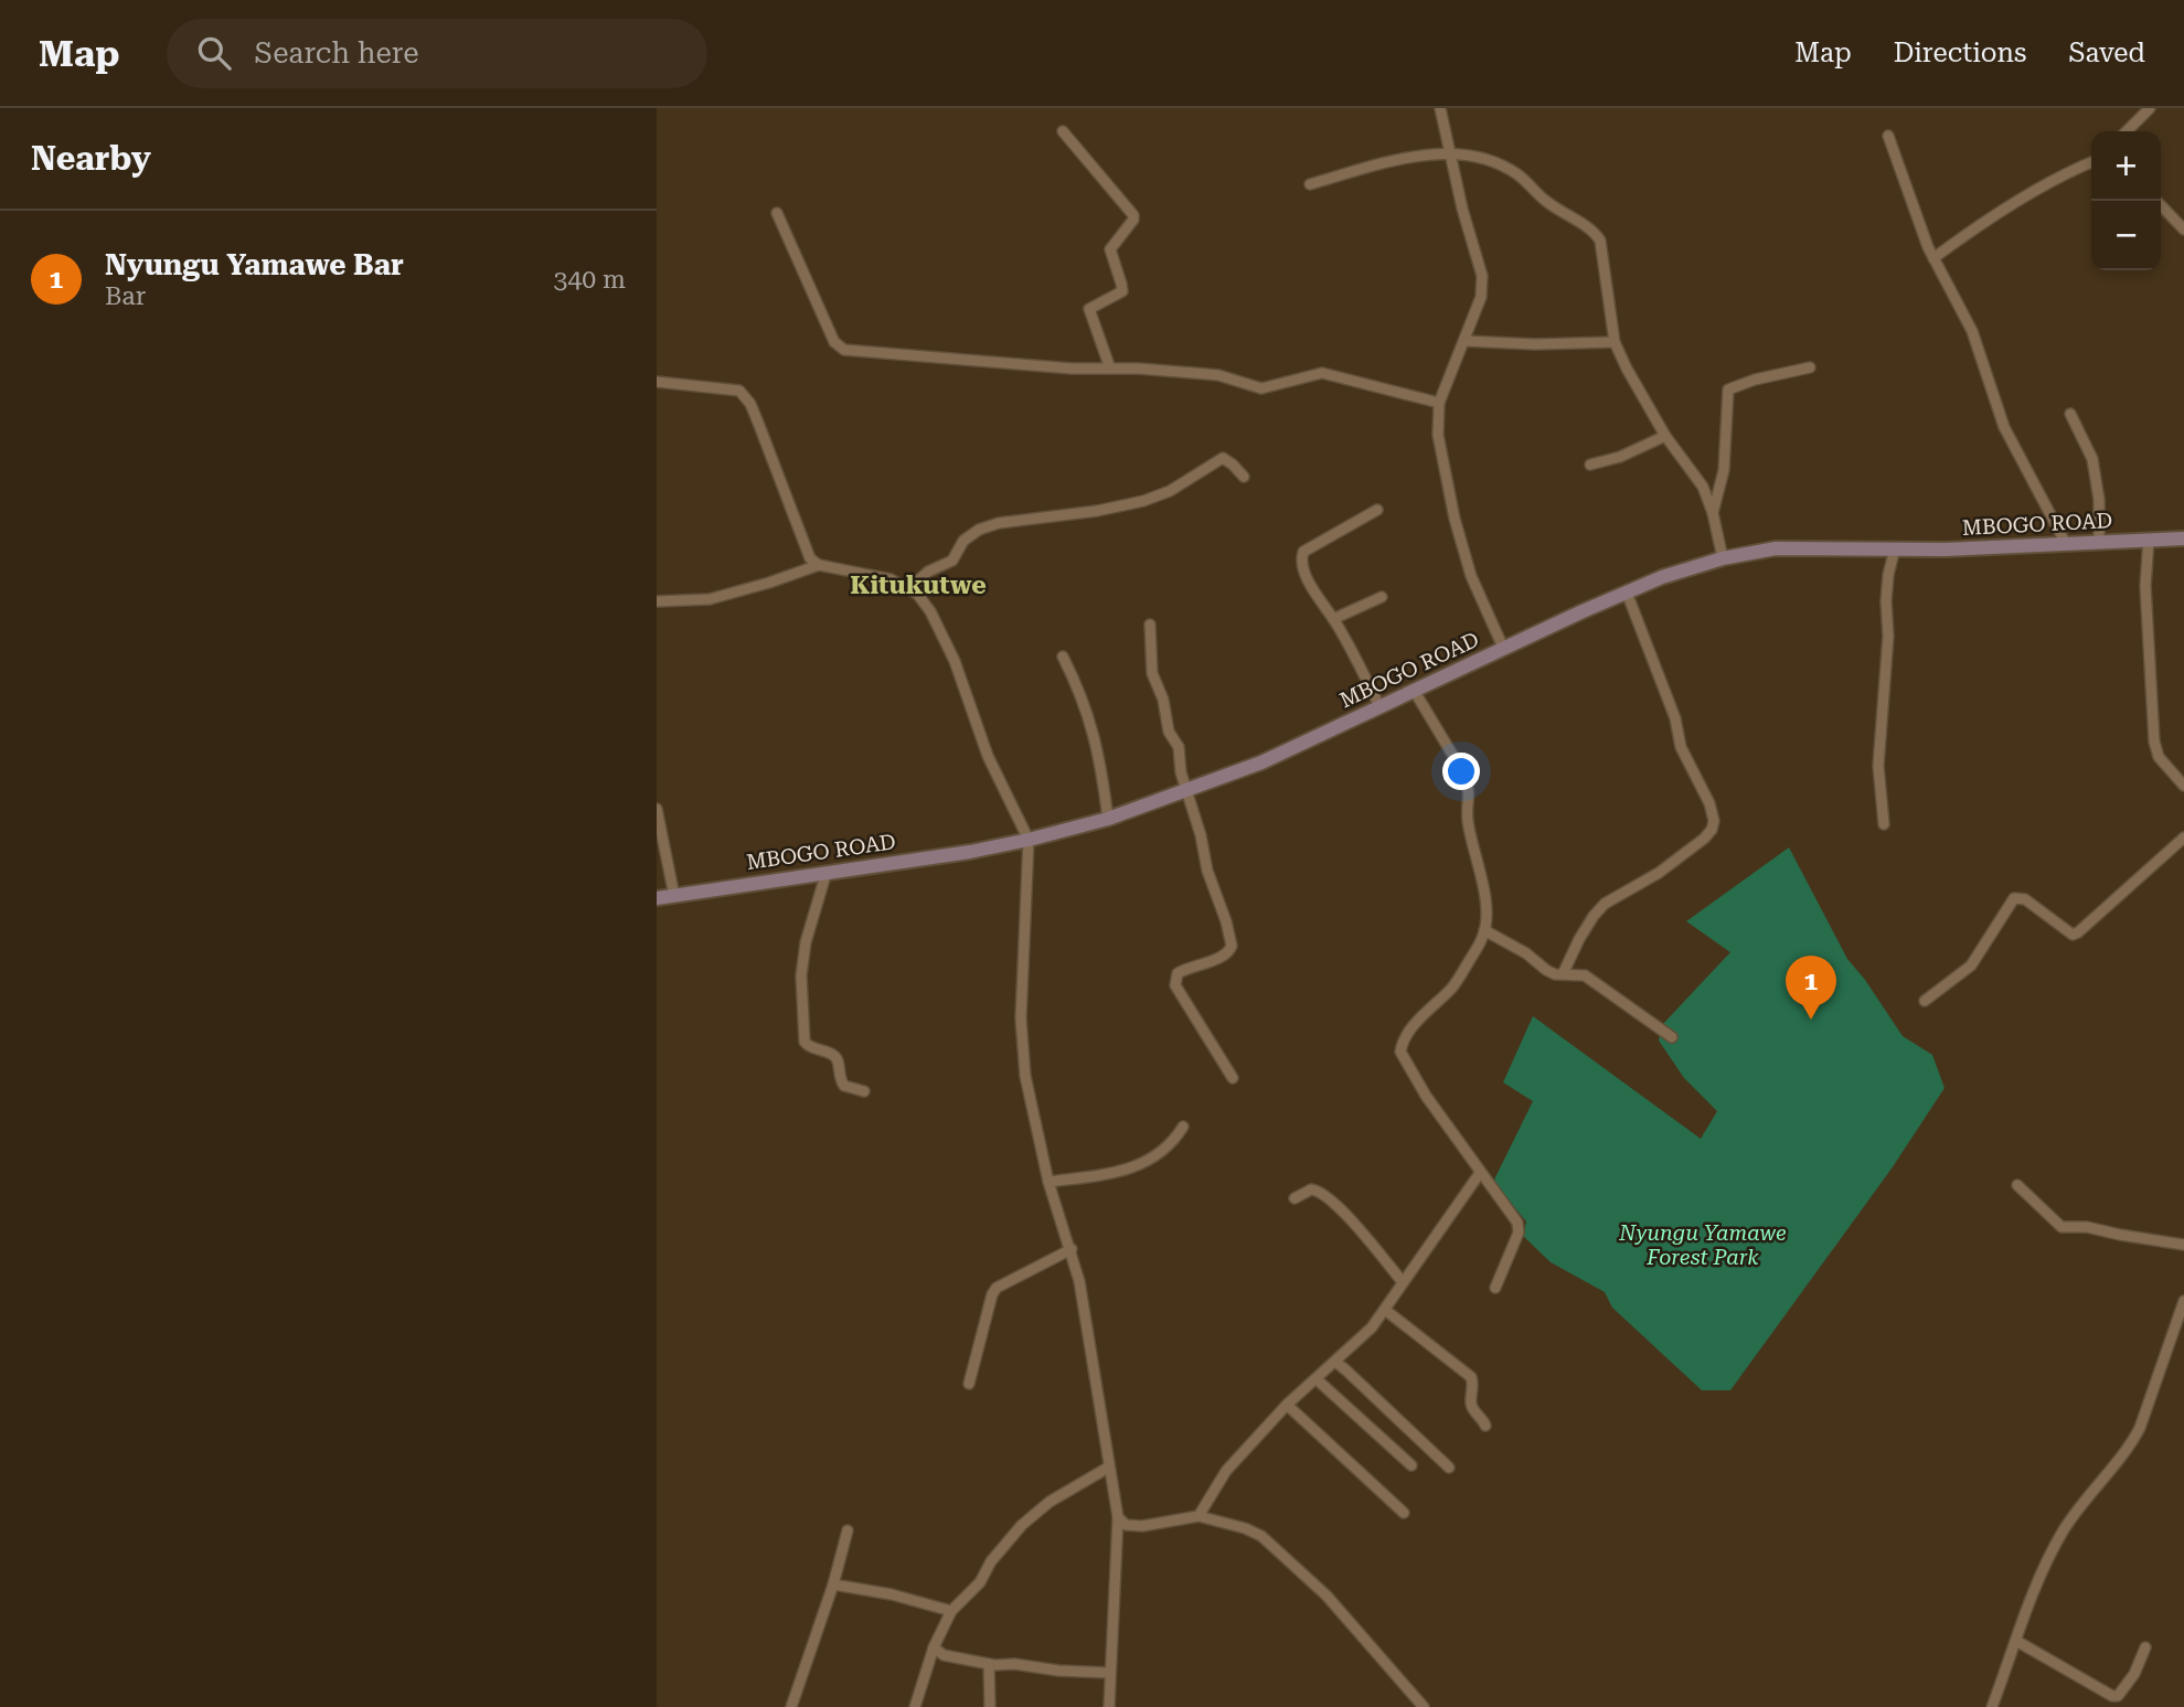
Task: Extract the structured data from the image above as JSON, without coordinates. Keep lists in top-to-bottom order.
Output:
{
  "streets": {
    "main road": ["MBOGO ROAD"]
  },
  "districts": ["Kitukutwe"],
  "parks": ["Nyungu Yamawe Forest Park"],
  "page": {
    "header": "Map",
    "search": "Search here",
    "nav": ["Map", "Directions", "Saved"],
    "heading": "Nearby",
    "map_buttons": ["+", "−"],
    "list": [
      {
        "mark": "1",
        "name": "Nyungu Yamawe Bar",
        "note": "Bar",
        "value": "340 m"
      }
    ],
    "pins": "1"
  }
}
